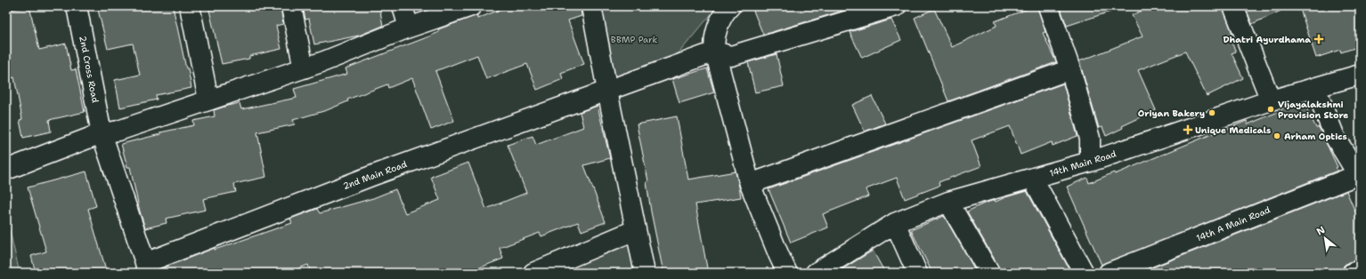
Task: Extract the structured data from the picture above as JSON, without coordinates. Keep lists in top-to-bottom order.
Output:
{
  "streets": {
    "street": [
      "2nd Cross Road",
      "14th Main Road",
      "2nd Main Road",
      "14th A Main Road"
    ]
  },
  "crossings": [
    ["2nd Cross Road", "2nd Main Road"]
  ],
  "parks": ["BBMP Park"],
  "places": {
    "health": ["Dhatri Ayurdhama", "Unique Medicals"],
    "other": ["Vijayalakshmi Provision Store", "Oriyan Bakery", "Arham Optics"]
  },
  "north": "top left"
}
